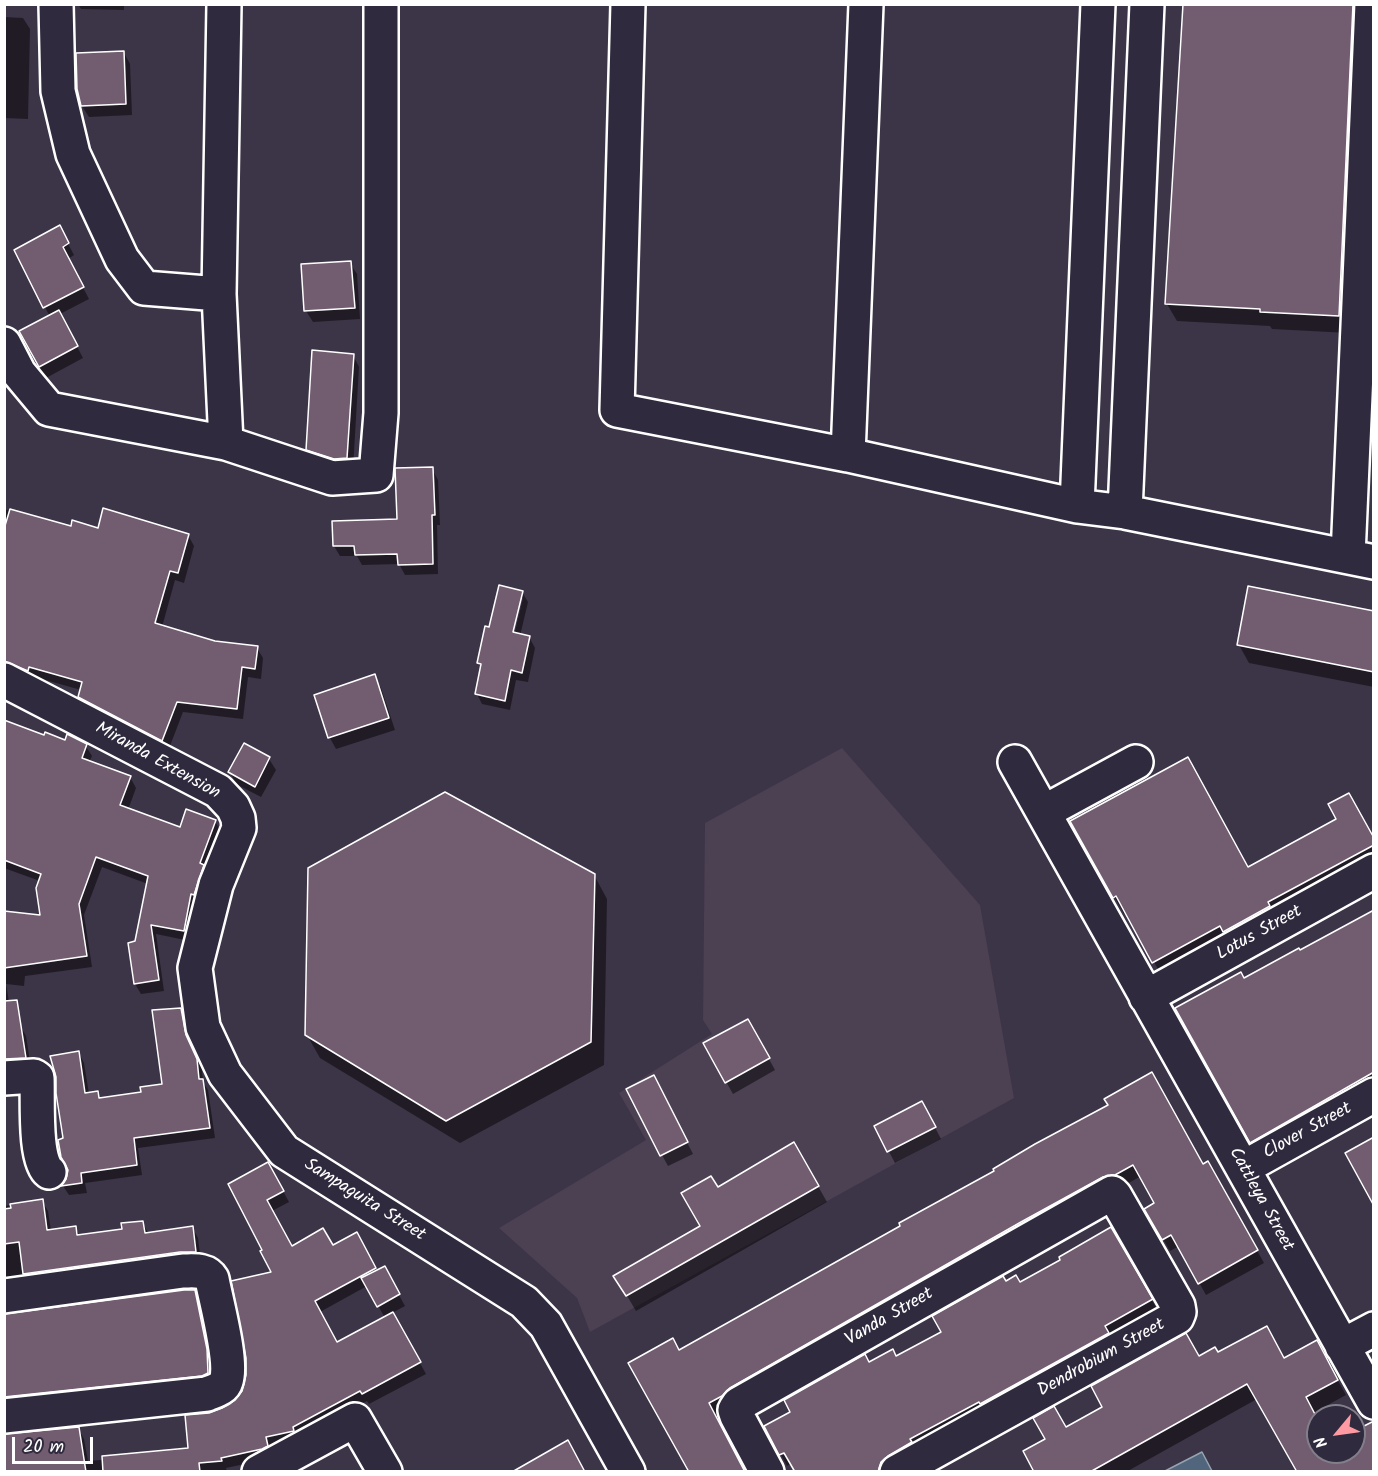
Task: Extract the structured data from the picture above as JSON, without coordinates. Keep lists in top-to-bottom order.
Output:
{
  "streets": {
    "street": [
      "Miranda Extension",
      "Lotus Street",
      "Clover Street",
      "Cattleya Street",
      "Sampaguita Street",
      "Vanda Street",
      "Dendrobium Street"
    ]
  },
  "crossings": [
    ["Miranda Extension", "Sampaguita Street"],
    ["Lotus Street", "Cattleya Street"],
    ["Clover Street", "Cattleya Street"],
    ["Vanda Street", "Dendrobium Street"]
  ],
  "scale_bar": "20 m",
  "north": "bottom left"
}
